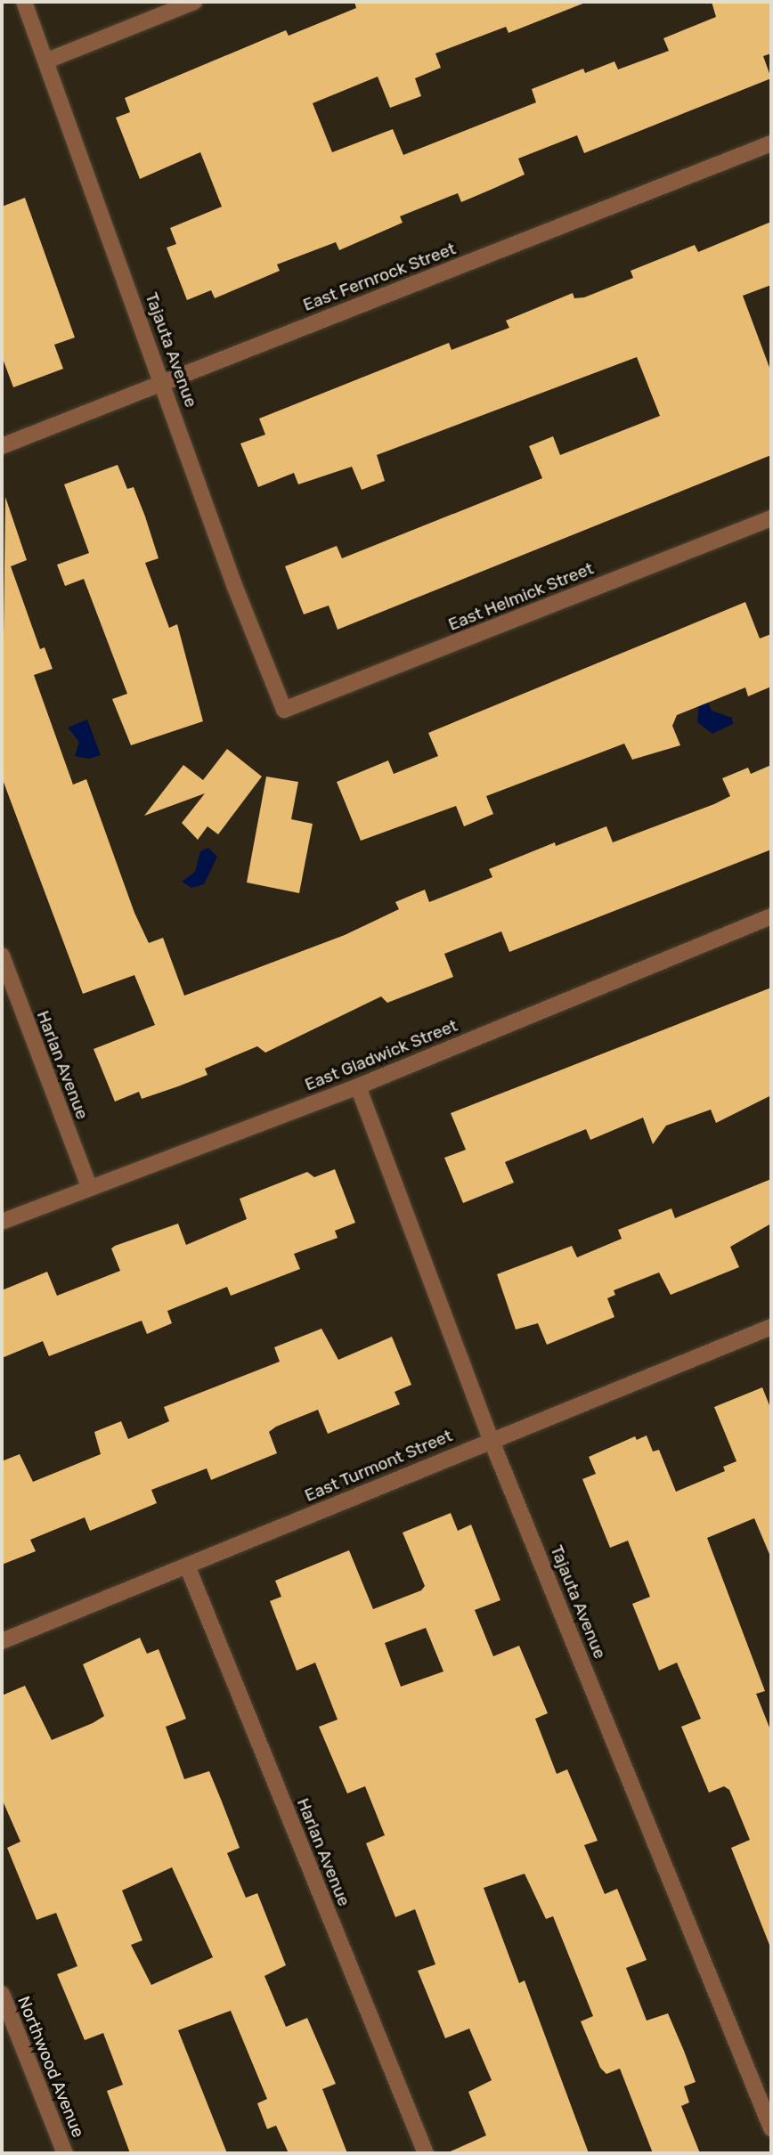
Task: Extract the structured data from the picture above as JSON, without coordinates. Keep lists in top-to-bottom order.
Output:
{
  "streets": {
    "street": [
      "East Fernrock Street",
      "Tajauta Avenue",
      "East Helmick Street",
      "East Gladwick Street",
      "Harlan Avenue",
      "East Turmont Street",
      "Northwood Avenue"
    ]
  },
  "crossings": [
    ["East Fernrock Street", "Tajauta Avenue"],
    ["Tajauta Avenue", "East Helmick Street"],
    ["Tajauta Avenue", "East Gladwick Street"],
    ["Tajauta Avenue", "East Turmont Street"],
    ["East Gladwick Street", "Harlan Avenue"],
    ["Harlan Avenue", "East Turmont Street"]
  ]
}
